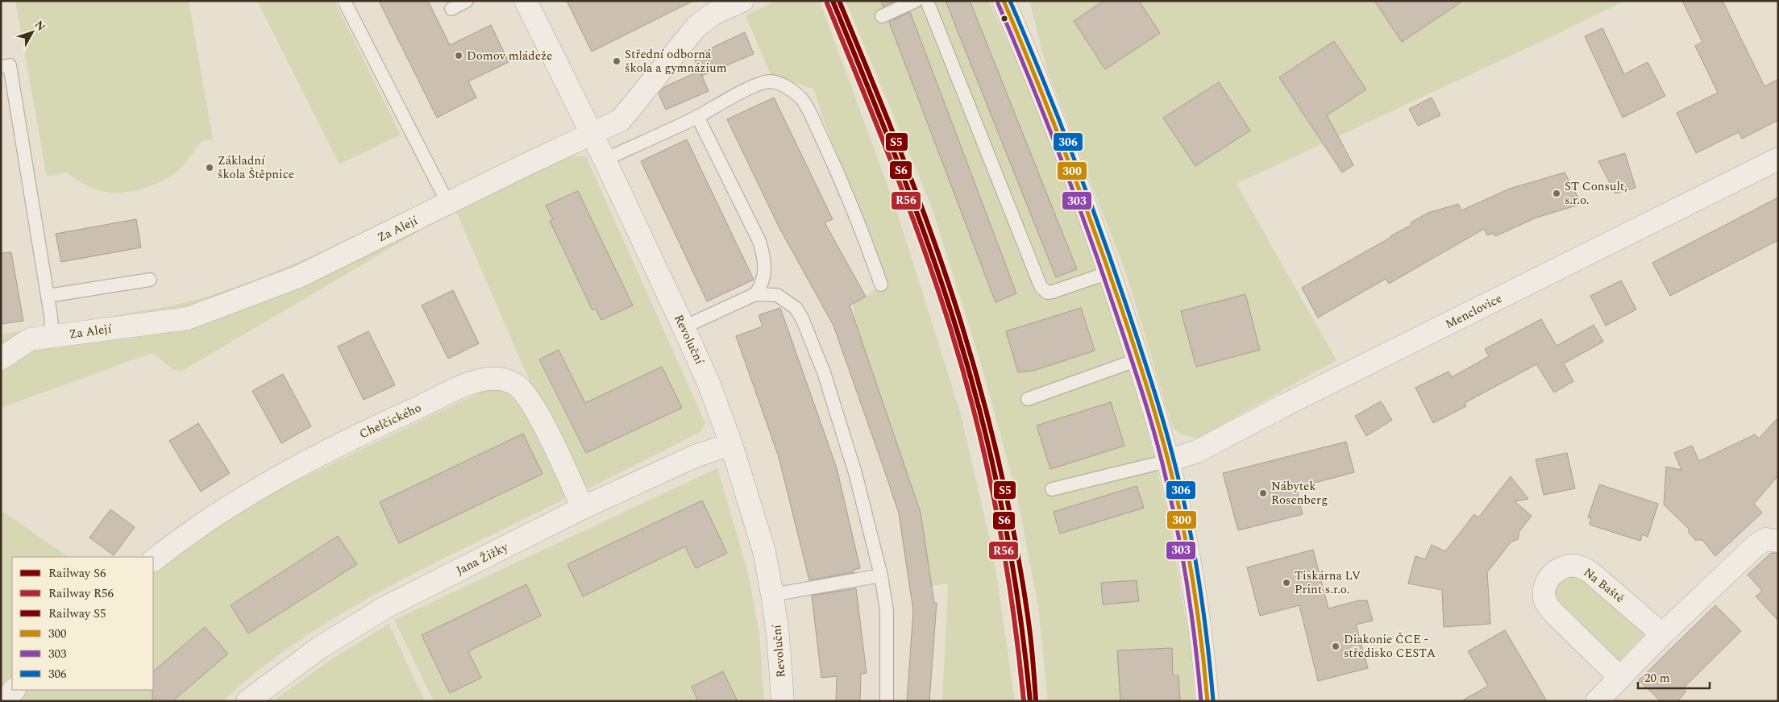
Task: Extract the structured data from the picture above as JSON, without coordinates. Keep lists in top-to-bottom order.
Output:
{
  "streets": {
    "street": [
      "Za Alejí",
      "Menclovice",
      "Revoluční",
      "Chelčického",
      "Jana Žižky",
      "Na Baště"
    ]
  },
  "crossings": [
    ["Za Alejí", "Revoluční"],
    ["Revoluční", "Jana Žižky"],
    ["Chelčického", "Jana Žižky"]
  ],
  "places": [
    "Domov mládeže",
    "Střední odborná škola a gymnázium",
    "Základní škola Štěpnice",
    "ST Consult, s.r.o.",
    "Nábytek Rosenberg",
    "Tiskárna LV Print s.r.o.",
    "Diakonie ČCE - středisko CESTA"
  ],
  "lines": [
    "rail line S6",
    "rail line S5",
    "transit line 300",
    "transit line 306",
    "rail line R56",
    "transit line 303"
  ],
  "legend": [
    "Railway S6",
    "Railway R56",
    "Railway S5",
    "300",
    "303",
    "306"
  ],
  "scale_bar": "20 m",
  "north": "top right"
}
